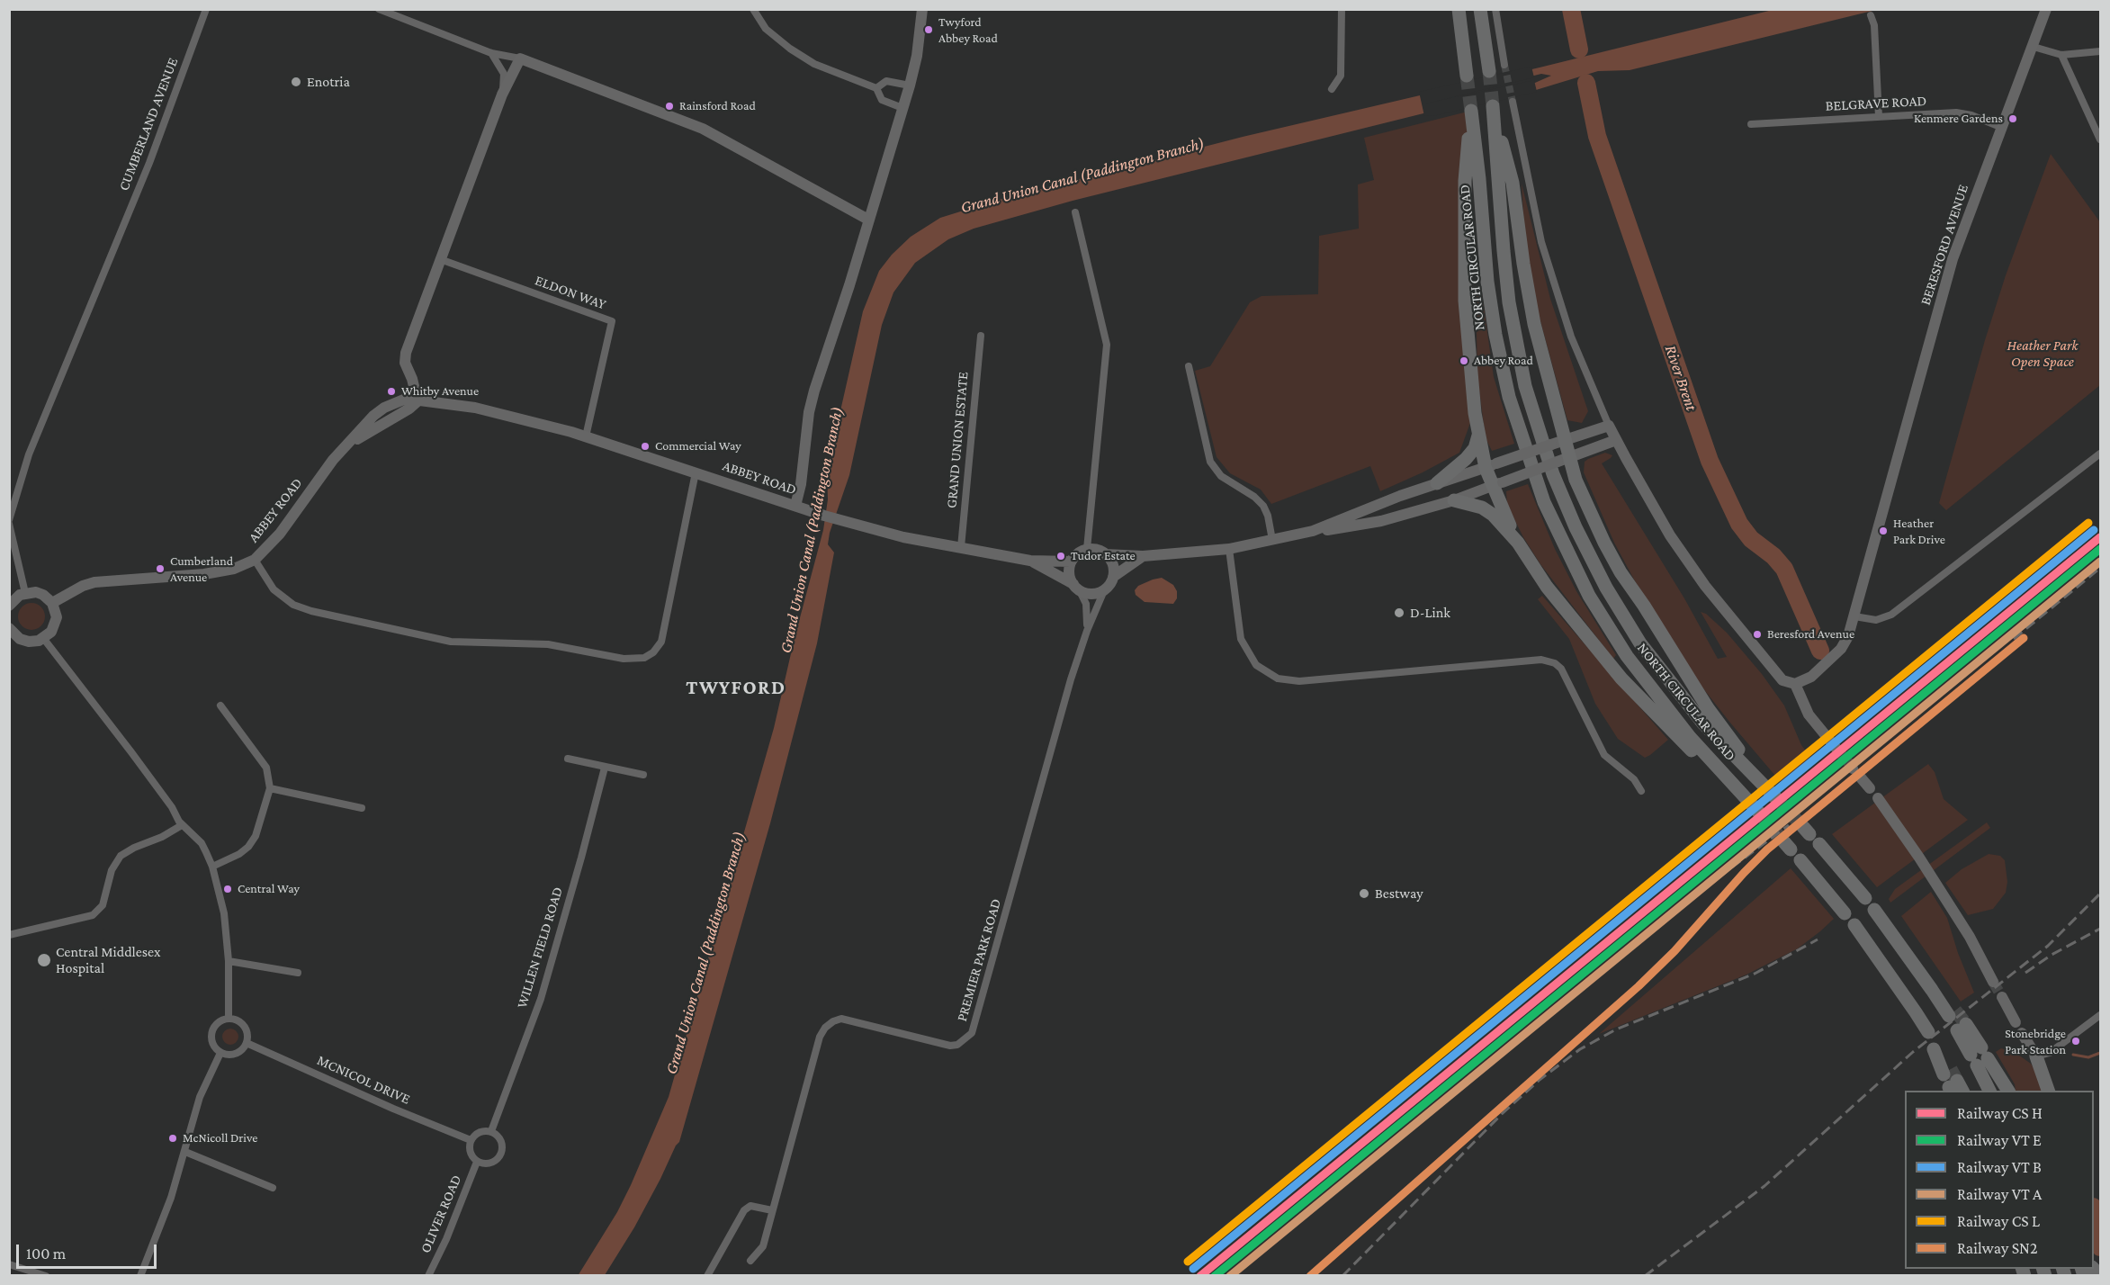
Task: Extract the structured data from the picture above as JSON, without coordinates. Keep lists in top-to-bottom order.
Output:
{
  "streets": {
    "highway": ["NORTH CIRCULAR ROAD"],
    "street": [
      "BELGRAVE ROAD",
      "CUMBERLAND AVENUE",
      "BERESFORD AVENUE",
      "ELDON WAY",
      "GRAND UNION ESTATE",
      "ABBEY ROAD",
      "WILLEN FIELD ROAD",
      "PREMIER PARK ROAD",
      "MCNICOL DRIVE",
      "OLIVER ROAD"
    ]
  },
  "crossings": [
    ["BELGRAVE ROAD", "BERESFORD AVENUE"],
    ["ELDON WAY", "ABBEY ROAD"],
    ["GRAND UNION ESTATE", "ABBEY ROAD"],
    ["ABBEY ROAD", "PREMIER PARK ROAD"],
    ["WILLEN FIELD ROAD", "MCNICOL DRIVE"],
    ["WILLEN FIELD ROAD", "OLIVER ROAD"],
    ["MCNICOL DRIVE", "OLIVER ROAD"]
  ],
  "districts": ["TWYFORD"],
  "water": ["Grand Union Canal (Paddington Branch)", "River Brent"],
  "parks": ["Heather Park Open Space"],
  "places": [
    "Twyford Abbey Road",
    "Enotria",
    "Rainsford Road",
    "Kenmere Gardens",
    "Abbey Road",
    "Whitby Avenue",
    "Commercial Way",
    "Heather Park Drive",
    "Tudor Estate",
    "Cumberland Avenue",
    "D-Link",
    "Beresford Avenue",
    "Central Way",
    "Bestway",
    "Central Middlesex Hospital",
    "Stonebridge Park Station",
    "McNicoll Drive"
  ],
  "lines": ["rail line SN2"],
  "legend": [
    "Railway CS H",
    "Railway VT E",
    "Railway VT B",
    "Railway VT A",
    "Railway CS L",
    "Railway SN2"
  ],
  "scale_bar": "100 m"
}
